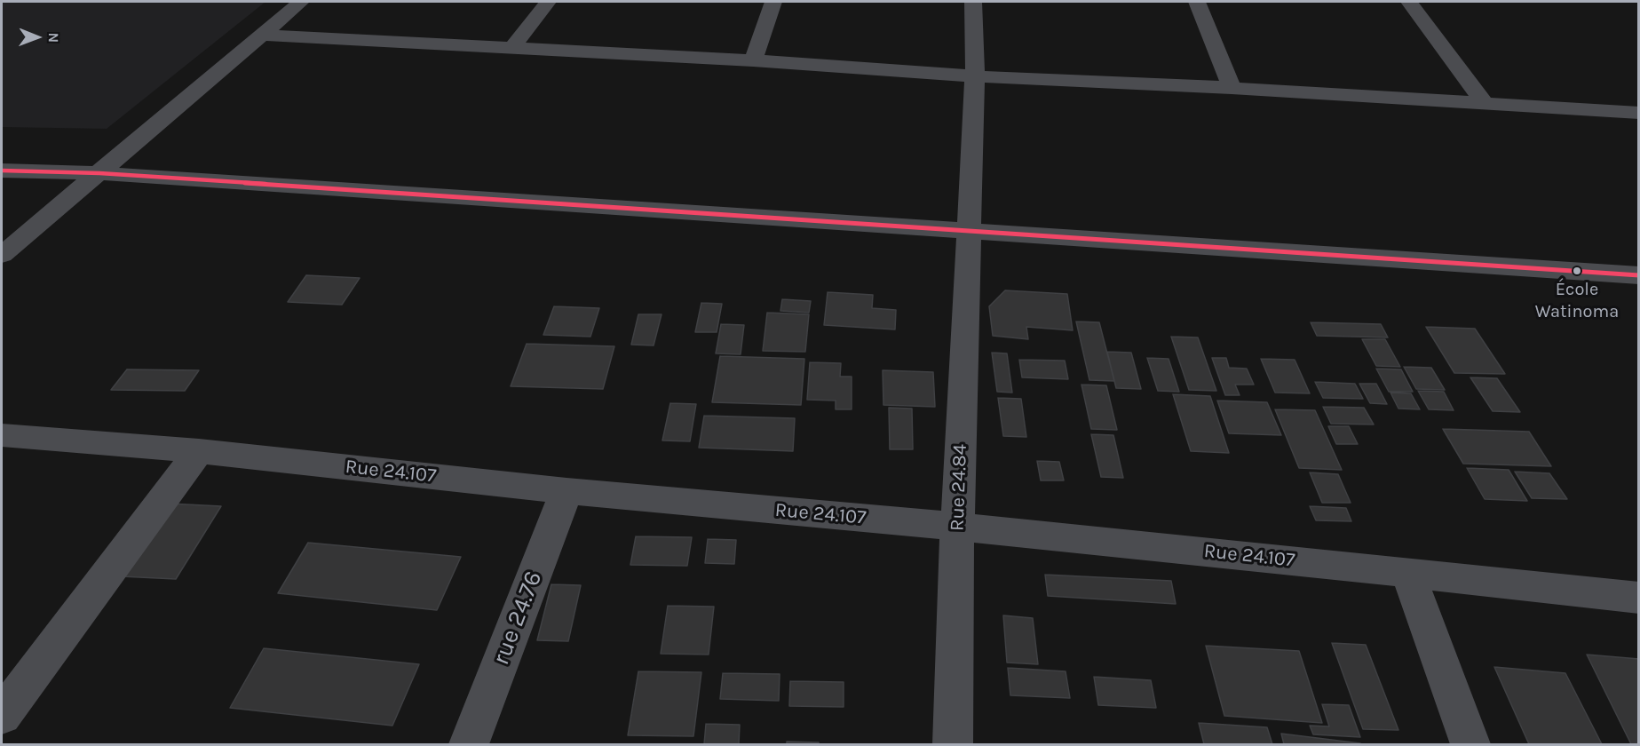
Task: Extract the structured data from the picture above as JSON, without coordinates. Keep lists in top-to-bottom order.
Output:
{
  "streets": {
    "street": ["Rue 24.107", "Rue 24.84", "rue 24.76"]
  },
  "crossings": [
    ["Rue 24.107", "Rue 24.84"],
    ["Rue 24.107", "rue 24.76"]
  ],
  "places": ["École Watinoma"],
  "north": "right"
}
